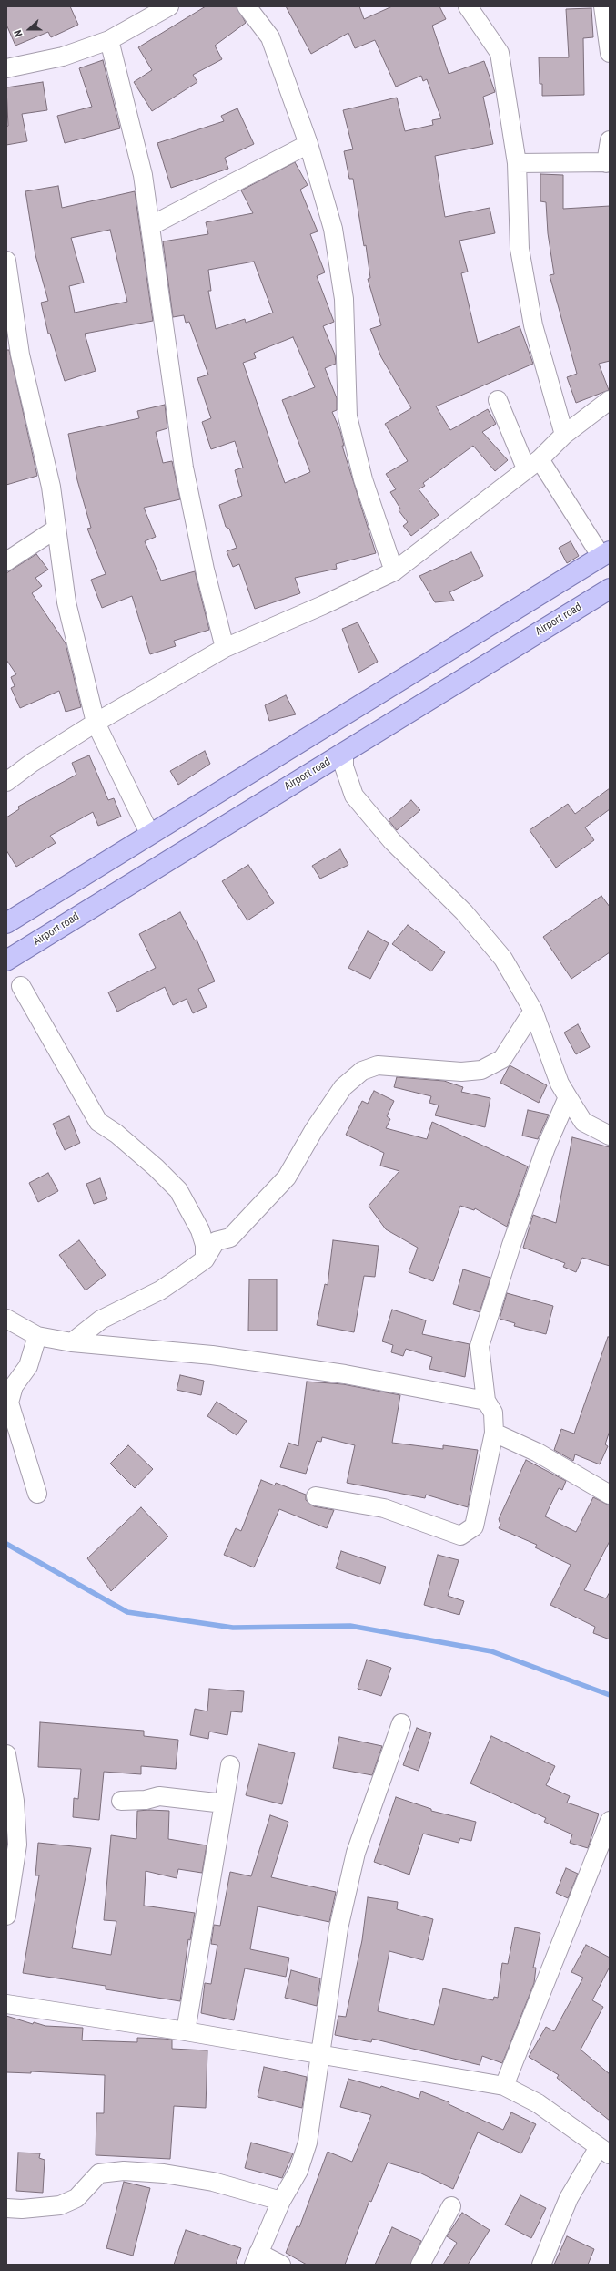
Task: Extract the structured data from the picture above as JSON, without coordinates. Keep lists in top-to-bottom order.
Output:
{
  "streets": {
    "main road": ["Airport road"]
  },
  "north": "left"
}
